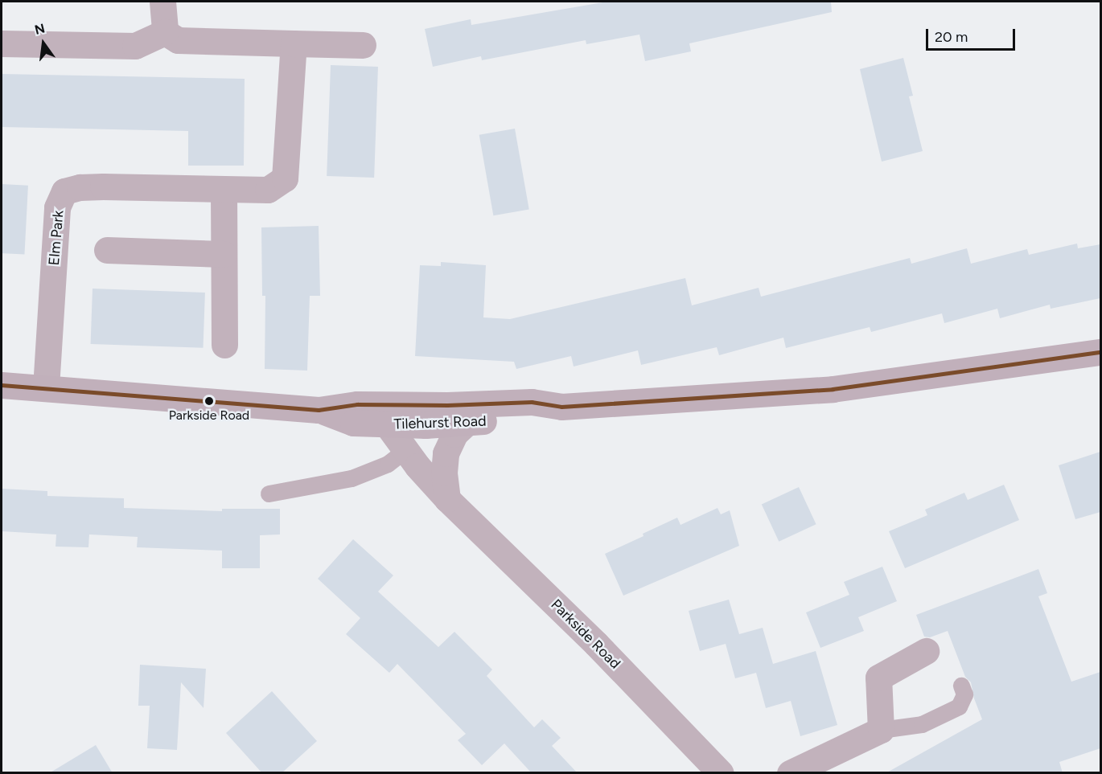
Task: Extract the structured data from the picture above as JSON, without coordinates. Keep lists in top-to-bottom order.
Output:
{
  "streets": {
    "street": ["Elm Park", "Tilehurst Road", "Parkside Road"]
  },
  "crossings": [
    ["Elm Park", "Tilehurst Road"],
    ["Tilehurst Road", "Parkside Road"]
  ],
  "places": ["Parkside Road"],
  "scale_bar": "20 m",
  "north": "top"
}
